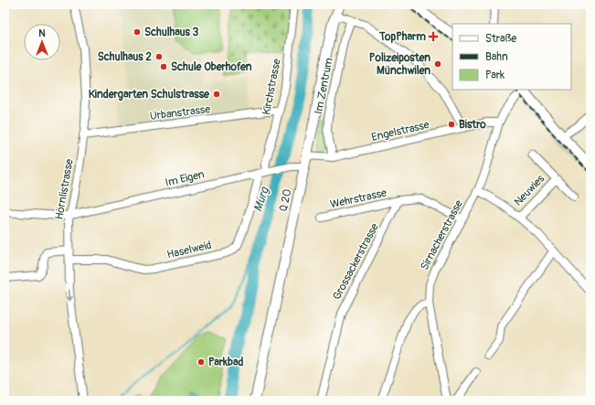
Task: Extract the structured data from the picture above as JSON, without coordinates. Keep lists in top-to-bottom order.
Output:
{
  "streets": {
    "main road": ["Q 20"],
    "street": [
      "Im Zentrum",
      "Kirchstrasse",
      "Urbanstrasse",
      "Engelstrasse",
      "Im Eigen",
      "Hörnlistrasse",
      "Neuwies",
      "Wehrstrasse",
      "Sirnacherstrasse",
      "Haselweid",
      "Grossackerstrasse"
    ]
  },
  "crossings": [
    ["Im Zentrum", "Engelstrasse"],
    ["Kirchstrasse", "Urbanstrasse"],
    ["Kirchstrasse", "Im Eigen"],
    ["Urbanstrasse", "Hörnlistrasse"],
    ["Engelstrasse", "Q 20"],
    ["Engelstrasse", "Sirnacherstrasse"],
    ["Im Eigen", "Hörnlistrasse"],
    ["Im Eigen", "Q 20"],
    ["Im Eigen", "Haselweid"],
    ["Hörnlistrasse", "Haselweid"],
    ["Wehrstrasse", "Grossackerstrasse"]
  ],
  "one_way": ["Hörnlistrasse"],
  "water": ["Murg"],
  "places": {
    "other": [
      "Schulhaus 3",
      "Schulhaus 2",
      "Polizeiposten Münchwilen",
      "Schule Oberhofen",
      "Kindergarten Schulstrasse",
      "Bistro",
      "Parkbad"
    ],
    "health": ["TopPharm"]
  },
  "legend": ["Straße", "Bahn", "Park"],
  "north": "top"
}
